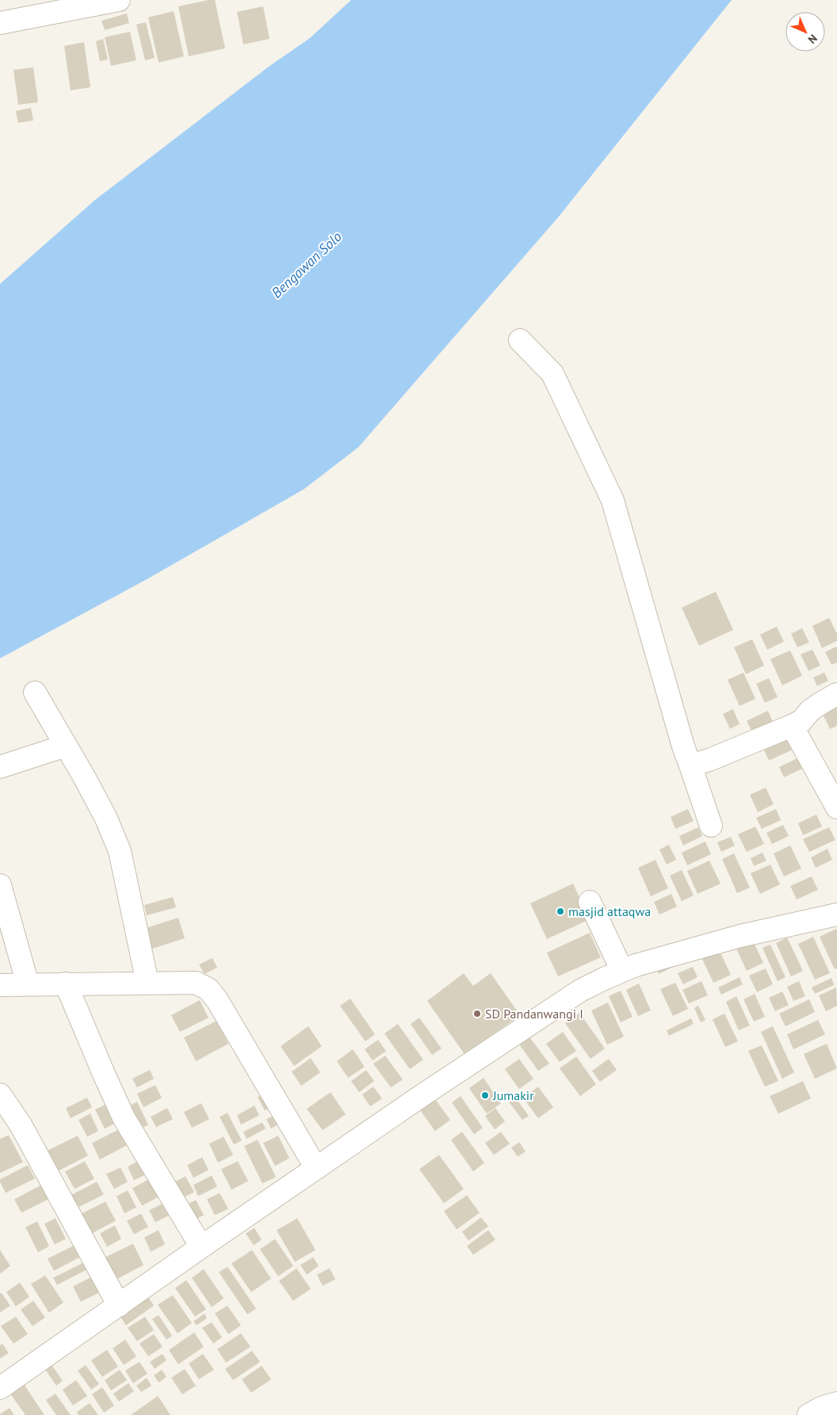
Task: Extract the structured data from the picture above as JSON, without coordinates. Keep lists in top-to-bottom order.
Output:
{
  "water": ["Bengawan Solo"],
  "places": ["masjid attaqwa", "SD Pandanwangi I", "Jumakir"],
  "north": "bottom right"
}
